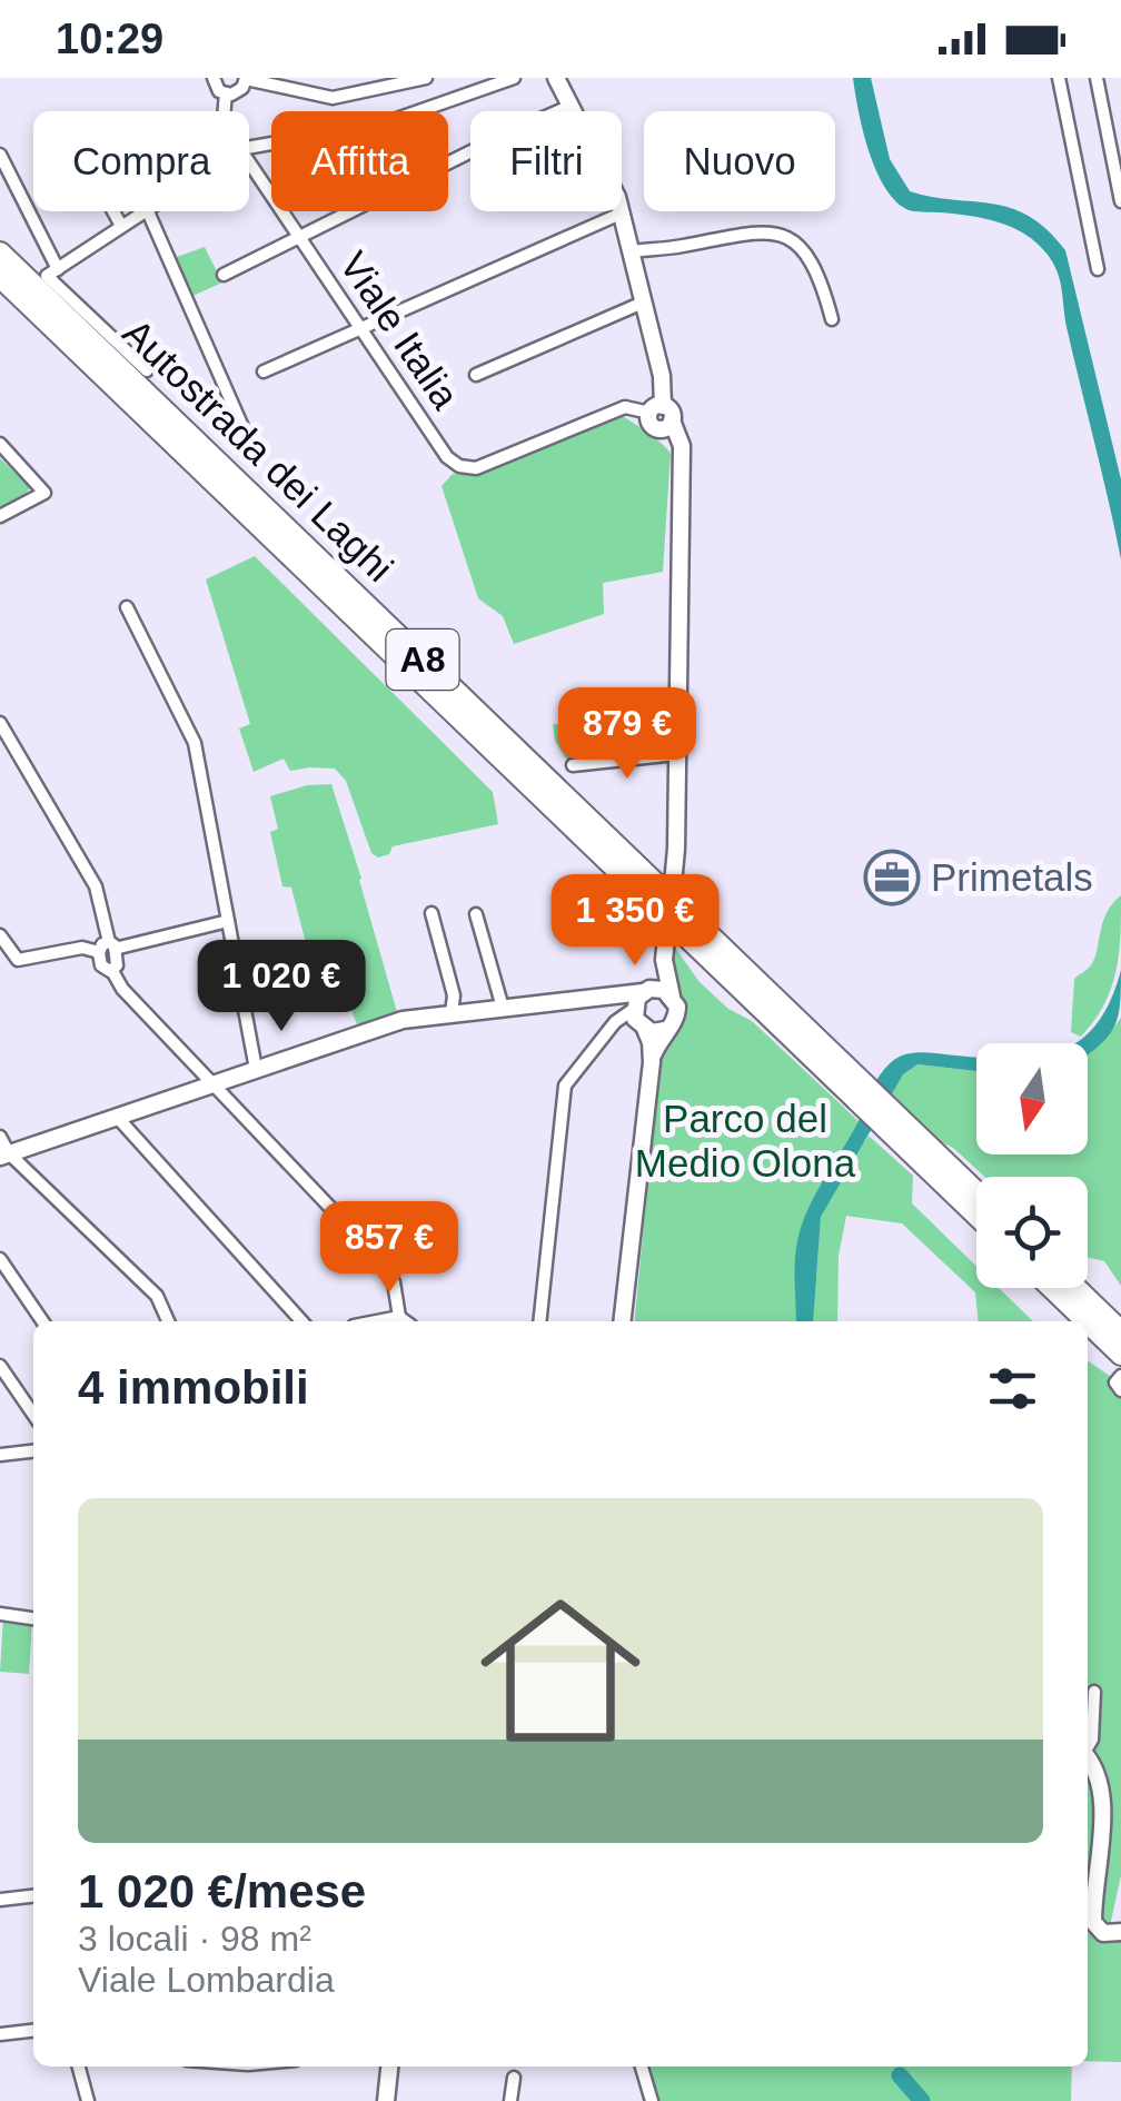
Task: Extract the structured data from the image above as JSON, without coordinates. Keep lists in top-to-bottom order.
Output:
{
  "streets": {
    "highway": ["Autostrada dei Laghi", "A8"],
    "street": ["Viale Italia"]
  },
  "parks": ["Parco del Medio Olona"],
  "places": {
    "office": ["Primetals"]
  },
  "north": "bottom",
  "page": {
    "status": "10:29",
    "chip": [
      "Compra",
      "Affitta",
      "Filtri",
      "Nuovo"
    ],
    "price": [
      "879 €",
      "1 350 €",
      "1 020 €",
      "857 €"
    ],
    "heading": "4 immobili",
    "list": [
      {
        "name": "1 020 €/mese",
        "note": "3 locali · 98 m² · Viale Lombardia"
      }
    ]
  }
}
